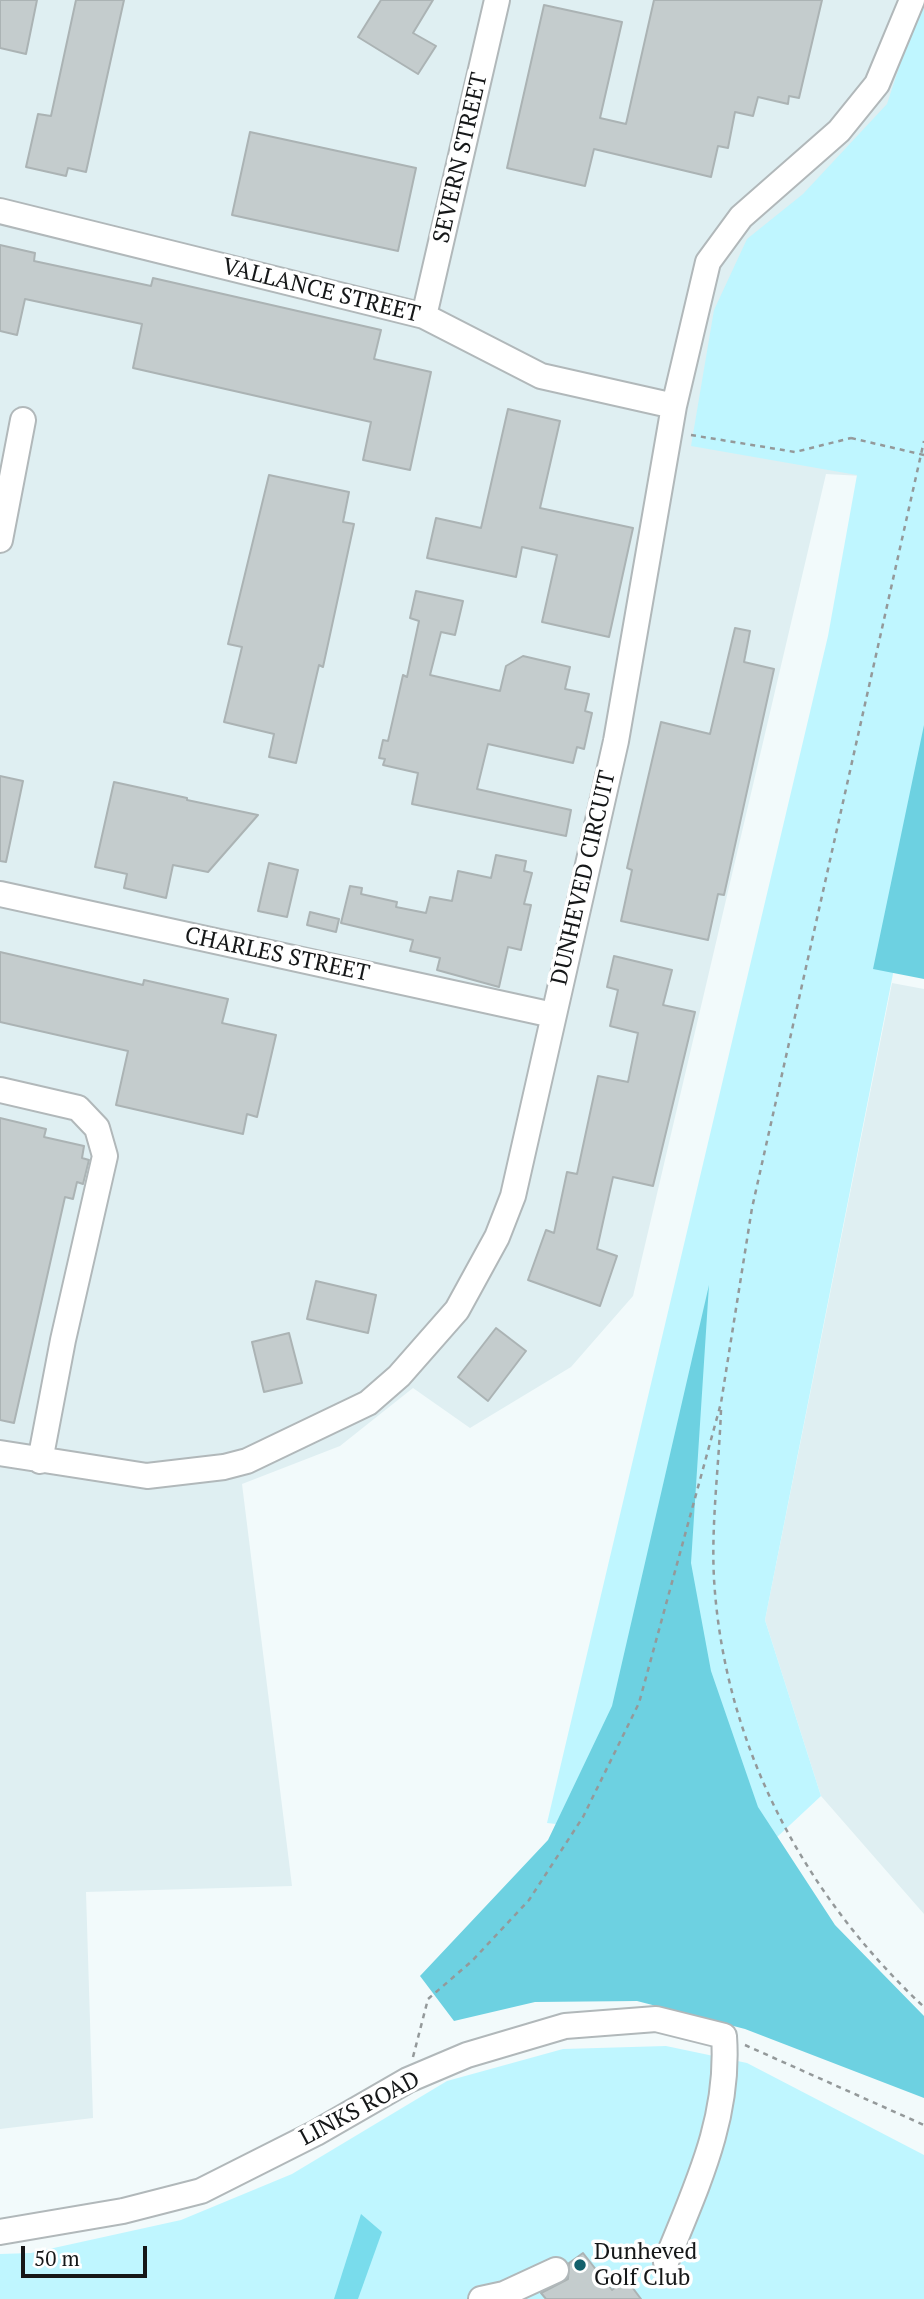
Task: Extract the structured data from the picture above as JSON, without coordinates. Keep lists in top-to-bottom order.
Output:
{
  "streets": {
    "street": [
      "SEVERN STREET",
      "VALLANCE STREET",
      "DUNHEVED CIRCUIT",
      "CHARLES STREET",
      "LINKS ROAD"
    ]
  },
  "crossings": [
    ["SEVERN STREET", "VALLANCE STREET"],
    ["VALLANCE STREET", "DUNHEVED CIRCUIT"],
    ["DUNHEVED CIRCUIT", "CHARLES STREET"]
  ],
  "places": ["Dunheved Golf Club"],
  "scale_bar": "50 m"
}
